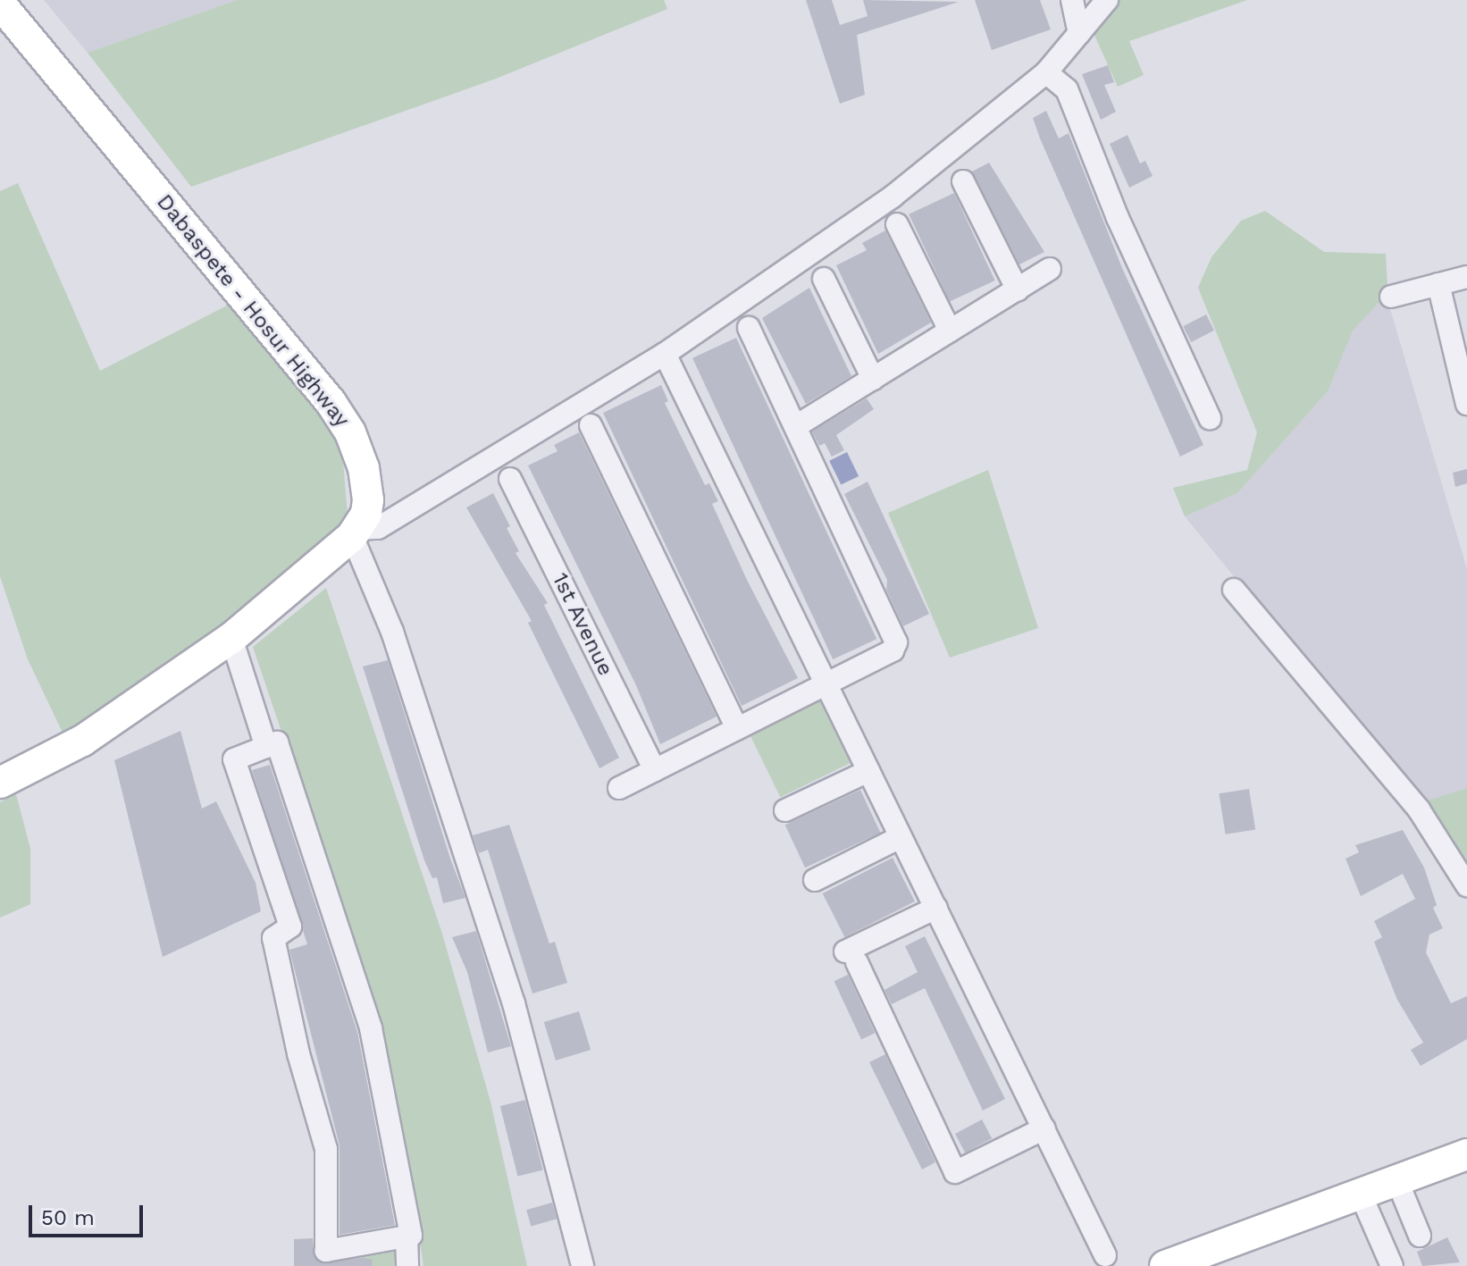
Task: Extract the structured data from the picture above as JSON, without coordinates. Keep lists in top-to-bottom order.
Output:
{
  "streets": {
    "highway": ["Dabaspete - Hosur Highway"],
    "street": ["1st Avenue"]
  },
  "scale_bar": "50 m"
}
